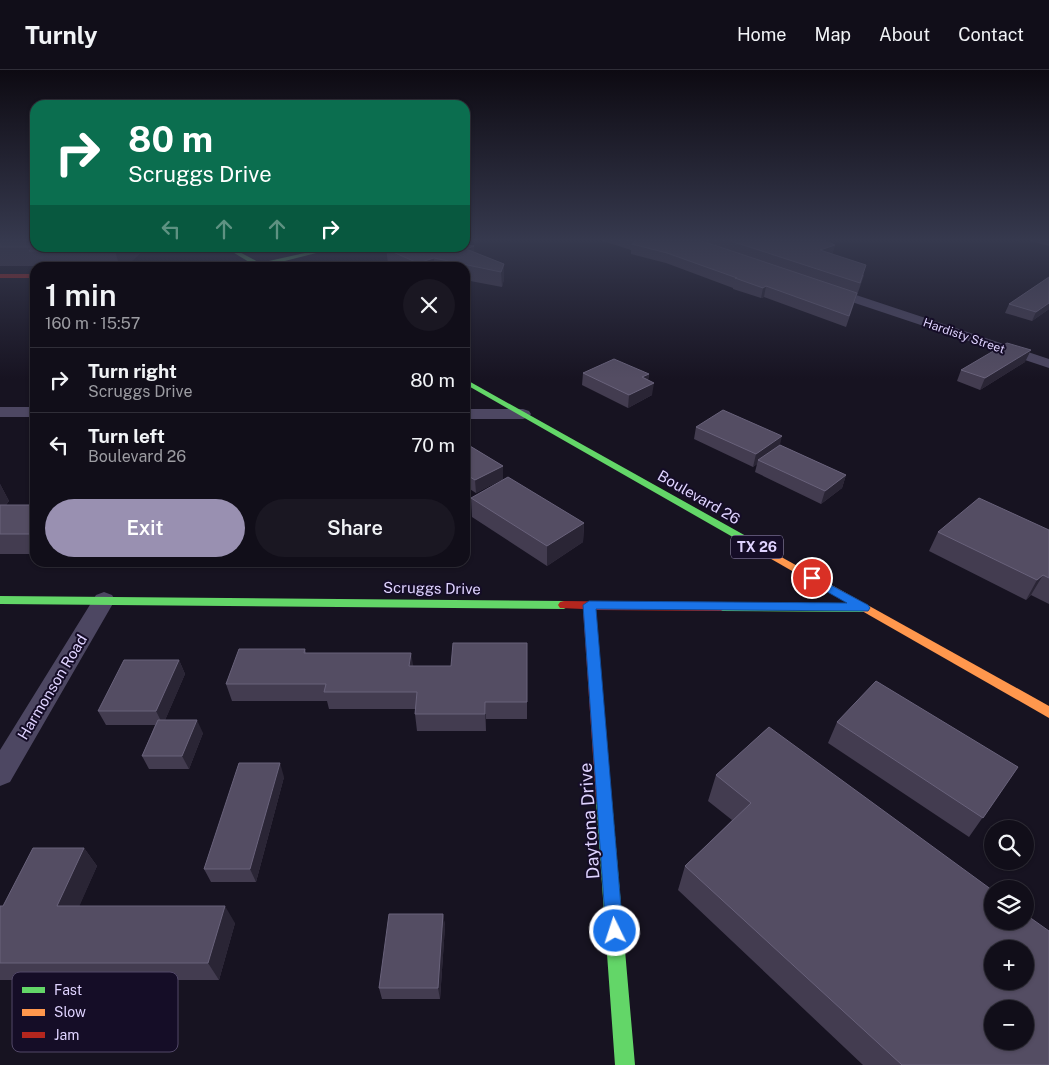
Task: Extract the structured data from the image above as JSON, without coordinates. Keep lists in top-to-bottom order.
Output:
{
  "streets": {
    "street": [
      "Hardisty Street",
      "Boulevard 26",
      "TX 26",
      "Scruggs Drive",
      "Harmonson Road",
      "Daytona Drive"
    ]
  },
  "crossings": [
    ["Boulevard 26", "Scruggs Drive"],
    ["Scruggs Drive", "Harmonson Road"],
    ["Scruggs Drive", "Daytona Drive"]
  ],
  "legend": ["Fast", "Slow", "Jam"],
  "page": {
    "header": "Turnly",
    "nav": [
      "Home",
      "Map",
      "About",
      "Contact"
    ],
    "turn": ["80 m", "Scruggs Drive"],
    "heading": ["1 min", "160 m · 15:57"],
    "list": [
      {
        "name": "Turn right",
        "note": "Scruggs Drive",
        "value": "80 m"
      },
      {
        "name": "Turn left",
        "note": "Boulevard 26",
        "value": "70 m"
      }
    ],
    "buttons": ["Exit", "Share"],
    "map_buttons": ["+", "−"]
  }
}
